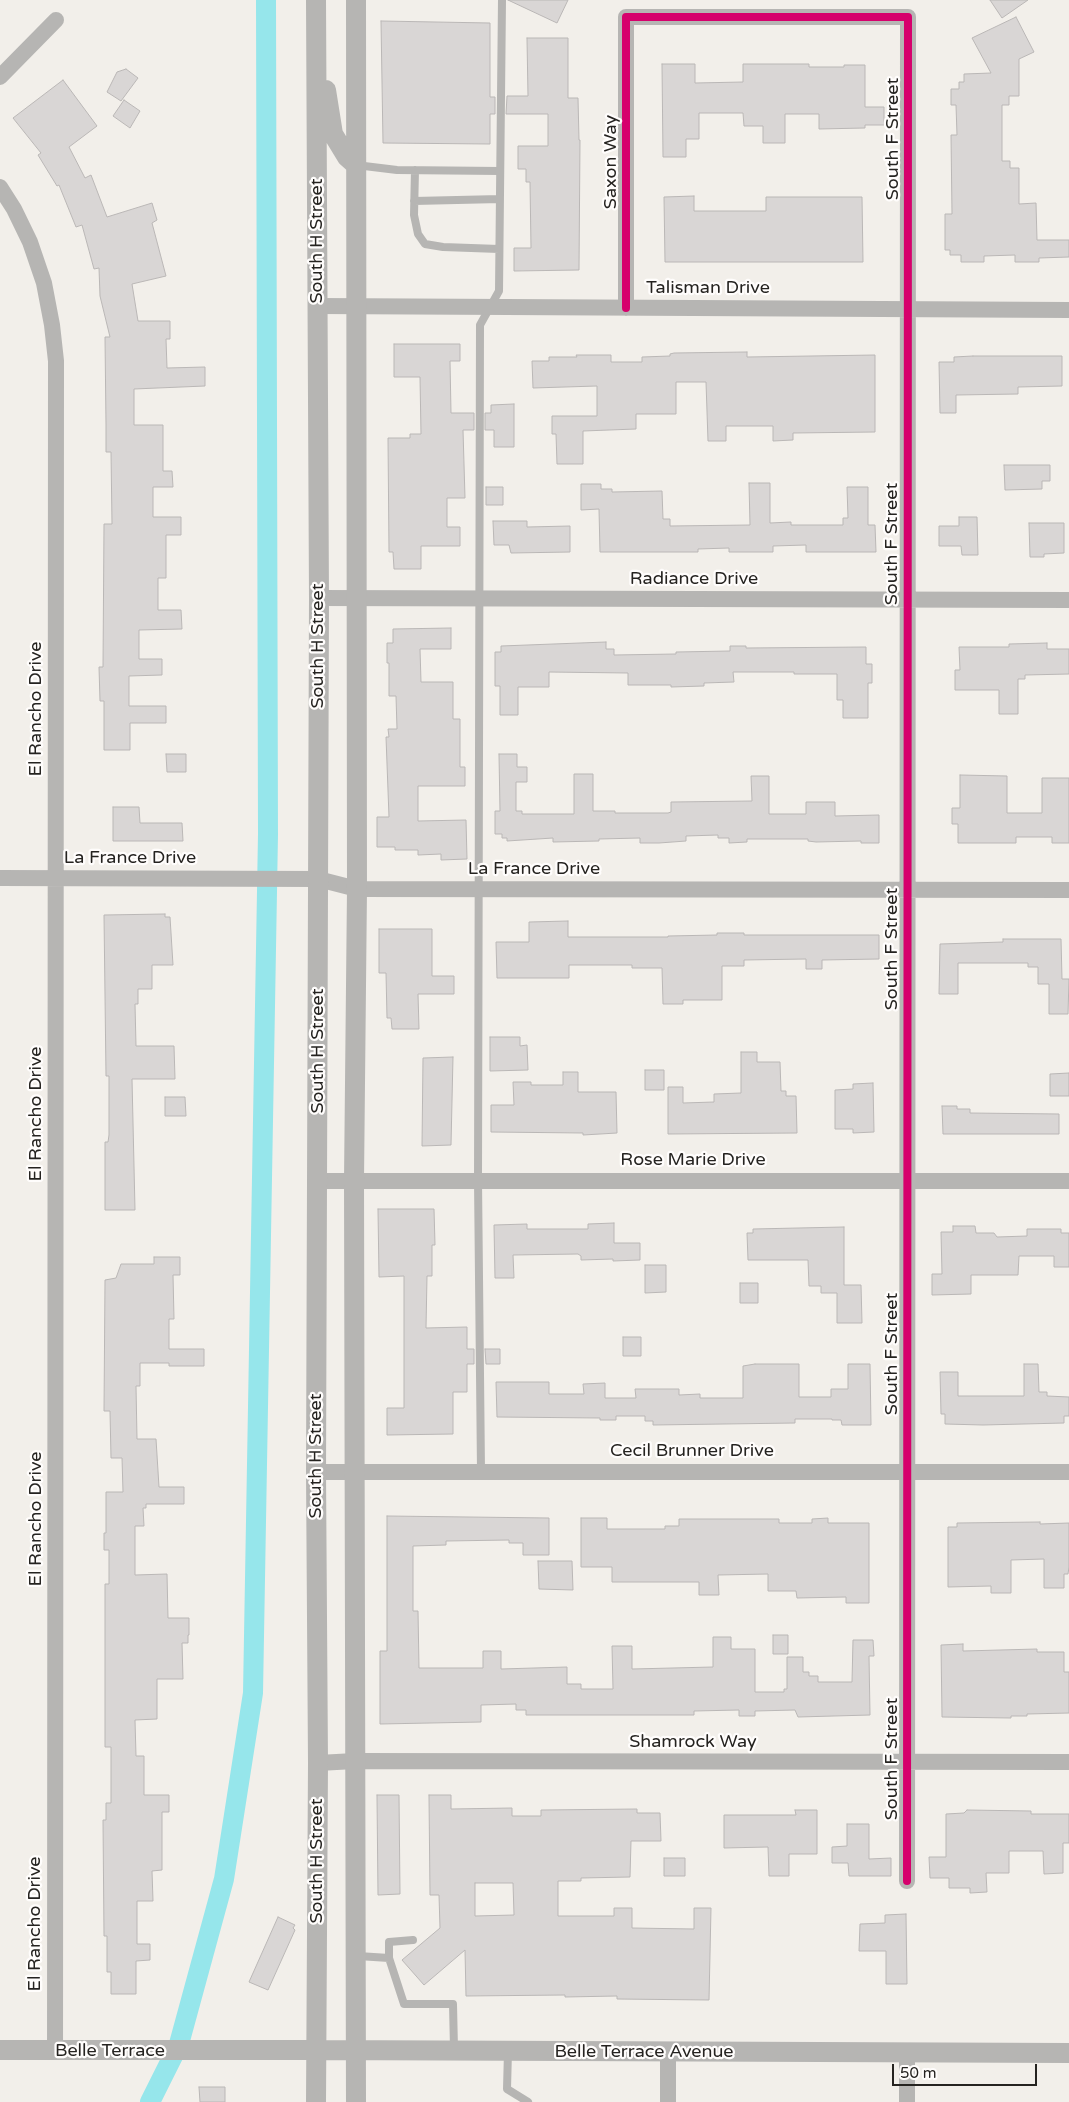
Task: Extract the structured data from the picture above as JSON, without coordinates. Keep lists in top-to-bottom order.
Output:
{
  "streets": {
    "street": [
      "South F Street",
      "Saxon Way",
      "South H Street",
      "Talisman Drive",
      "Radiance Drive",
      "El Rancho Drive",
      "La France Drive",
      "Rose Marie Drive",
      "Cecil Brunner Drive",
      "Shamrock Way",
      "Belle Terrace",
      "Belle Terrace Avenue"
    ]
  },
  "crossings": [
    ["South F Street", "Saxon Way"],
    ["South F Street", "Talisman Drive"],
    ["South F Street", "Radiance Drive"],
    ["South F Street", "La France Drive"],
    ["South F Street", "Rose Marie Drive"],
    ["South F Street", "Cecil Brunner Drive"],
    ["South F Street", "Shamrock Way"],
    ["Saxon Way", "Talisman Drive"],
    ["South H Street", "Talisman Drive"],
    ["South H Street", "Radiance Drive"],
    ["South H Street", "La France Drive"],
    ["South H Street", "Rose Marie Drive"],
    ["South H Street", "Cecil Brunner Drive"],
    ["South H Street", "Shamrock Way"],
    ["South H Street", "Belle Terrace Avenue"],
    ["El Rancho Drive", "La France Drive"],
    ["El Rancho Drive", "Belle Terrace"],
    ["Belle Terrace", "Belle Terrace Avenue"]
  ],
  "scale_bar": "50 m"
}
